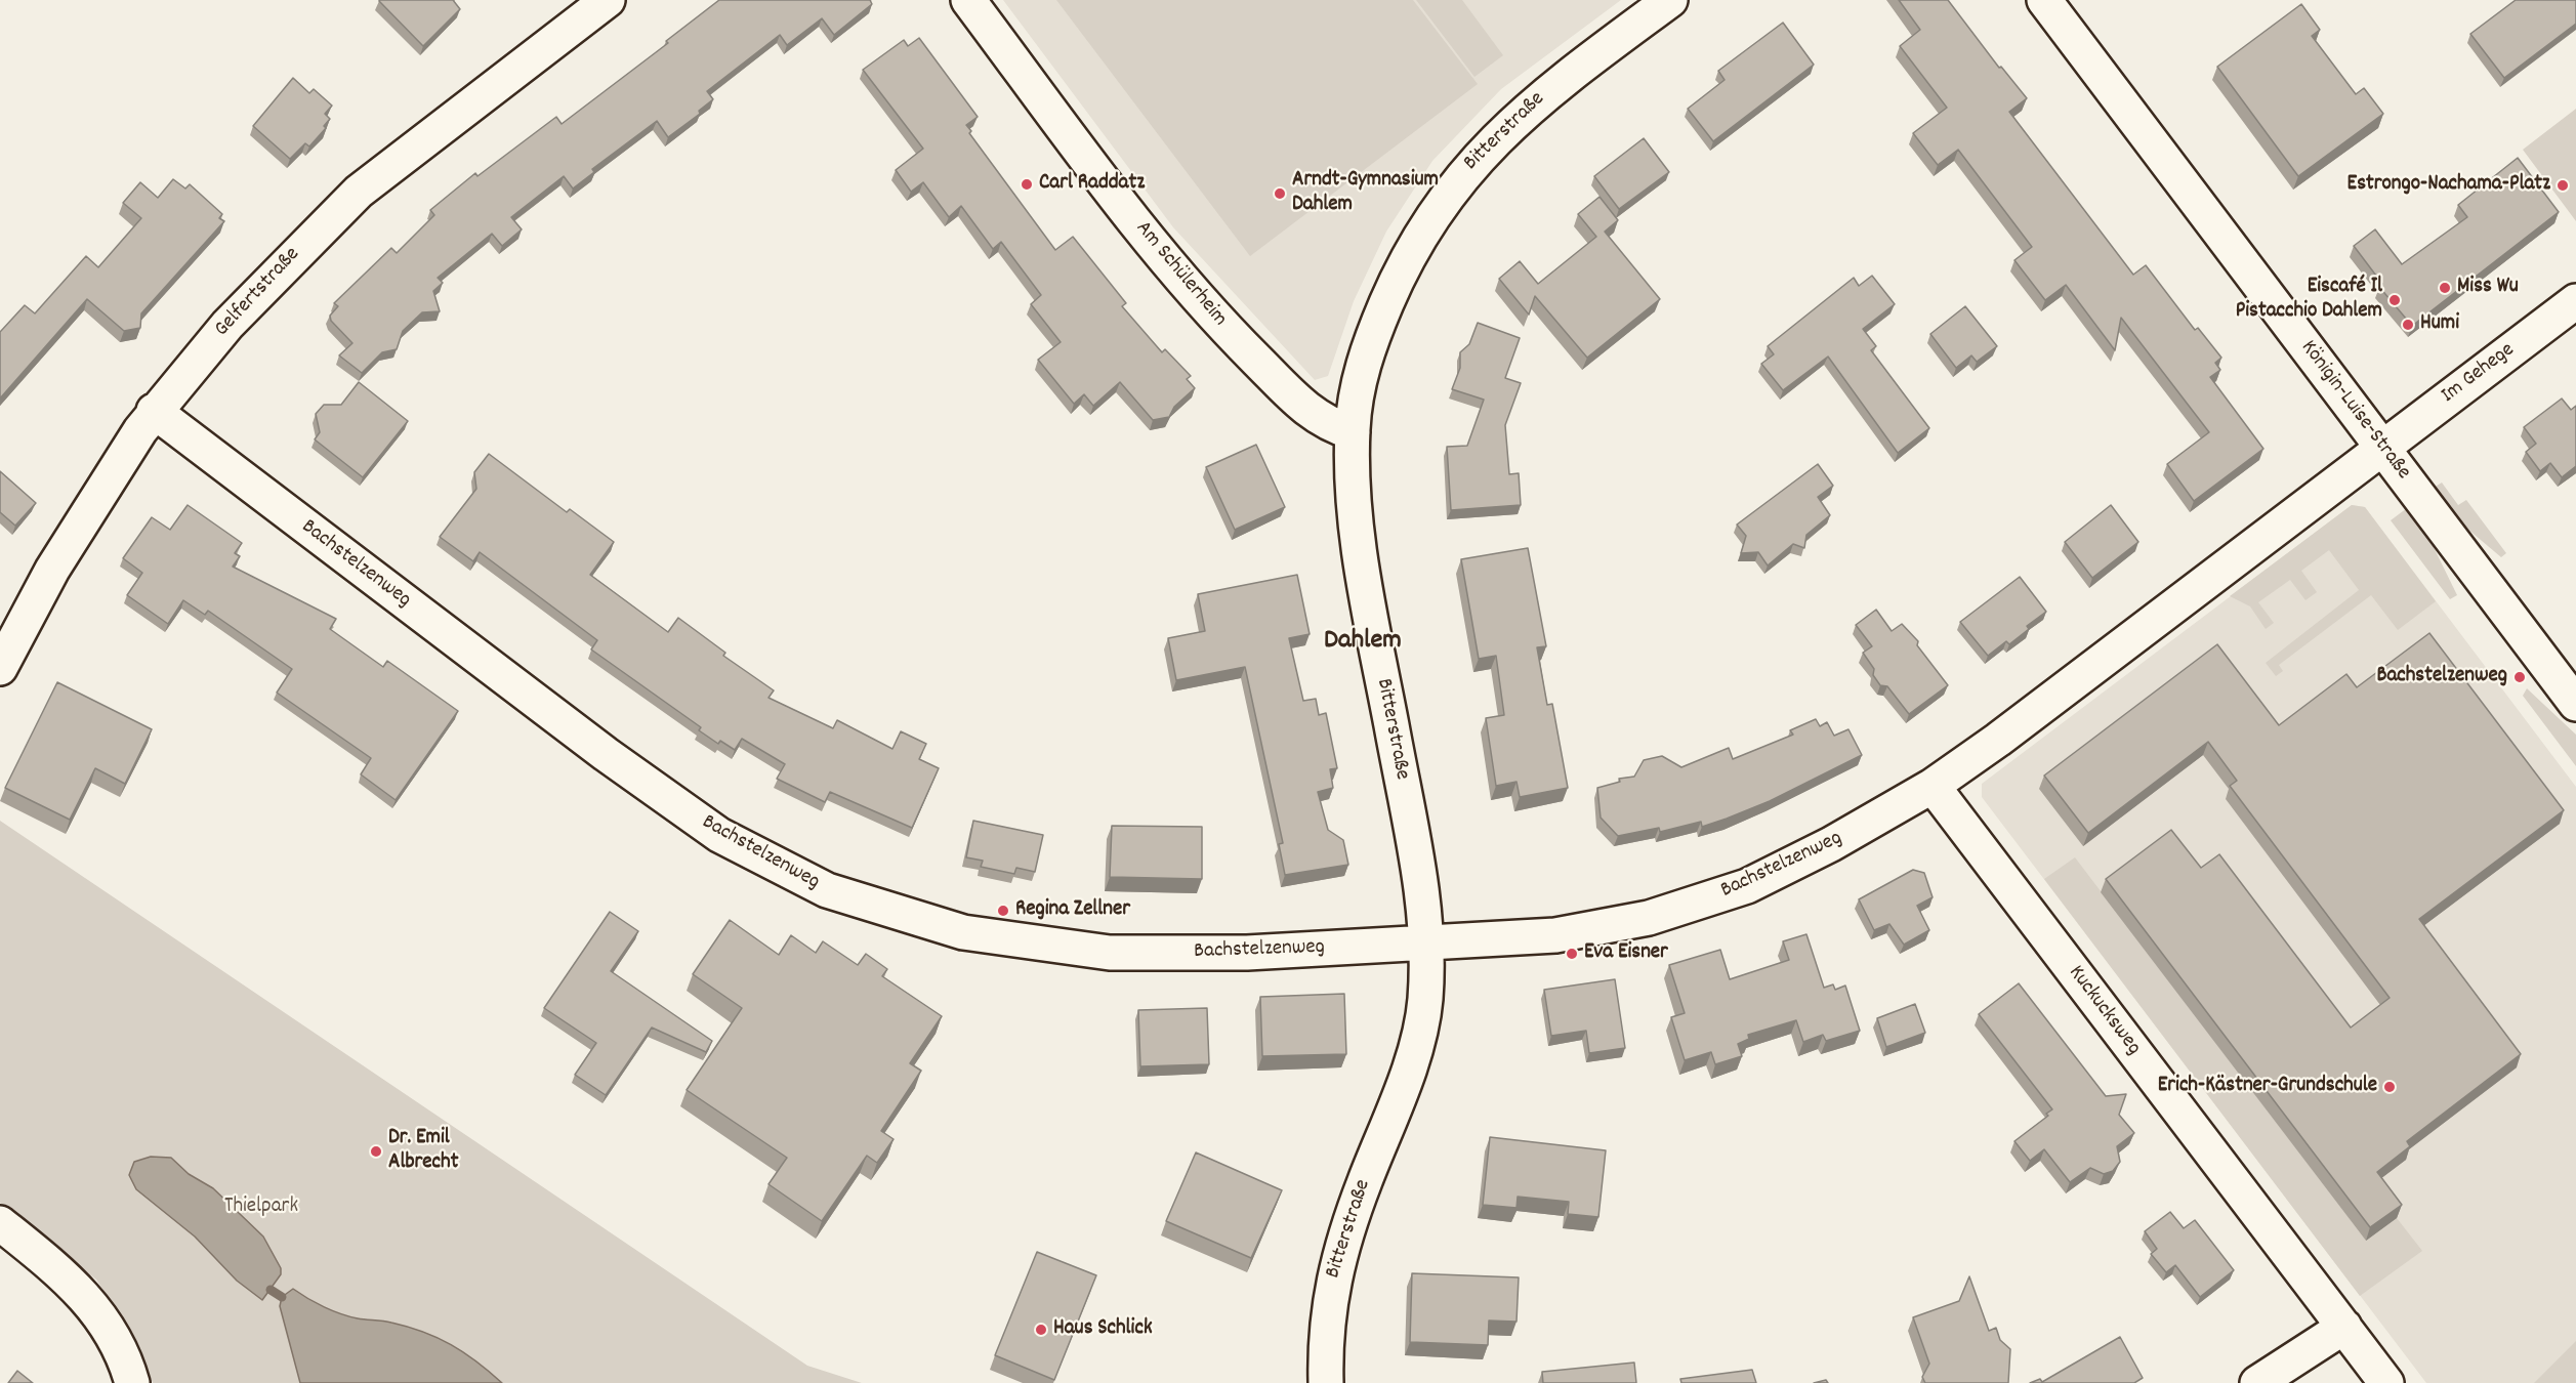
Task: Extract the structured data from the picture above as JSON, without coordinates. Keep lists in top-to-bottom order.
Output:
{
  "streets": {
    "street": [
      "Bitterstraße",
      "Am Schülerheim",
      "Gelfertstraße",
      "Im Gehege",
      "Königin-Luise-Straße",
      "Bachstelzenweg",
      "Kuckucksweg"
    ]
  },
  "crossings": [
    ["Bitterstraße", "Am Schülerheim"],
    ["Bitterstraße", "Bachstelzenweg"],
    ["Gelfertstraße", "Bachstelzenweg"],
    ["Im Gehege", "Königin-Luise-Straße"],
    ["Im Gehege", "Bachstelzenweg"],
    ["Königin-Luise-Straße", "Bachstelzenweg"],
    ["Bachstelzenweg", "Kuckucksweg"]
  ],
  "districts": ["Dahlem"],
  "parks": ["Thielpark"],
  "places": [
    "Carl Raddatz",
    "Estrongo-Nachama-Platz",
    "Arndt-Gymnasium Dahlem",
    "Miss Wu",
    "Eiscafé Il Pistacchio Dahlem",
    "Humi",
    "Bachstelzenweg",
    "Regina Zellner",
    "Eva Eisner",
    "Erich-Kästner-Grundschule",
    "Dr. Emil Albrecht",
    "Haus Schlick"
  ]
}
